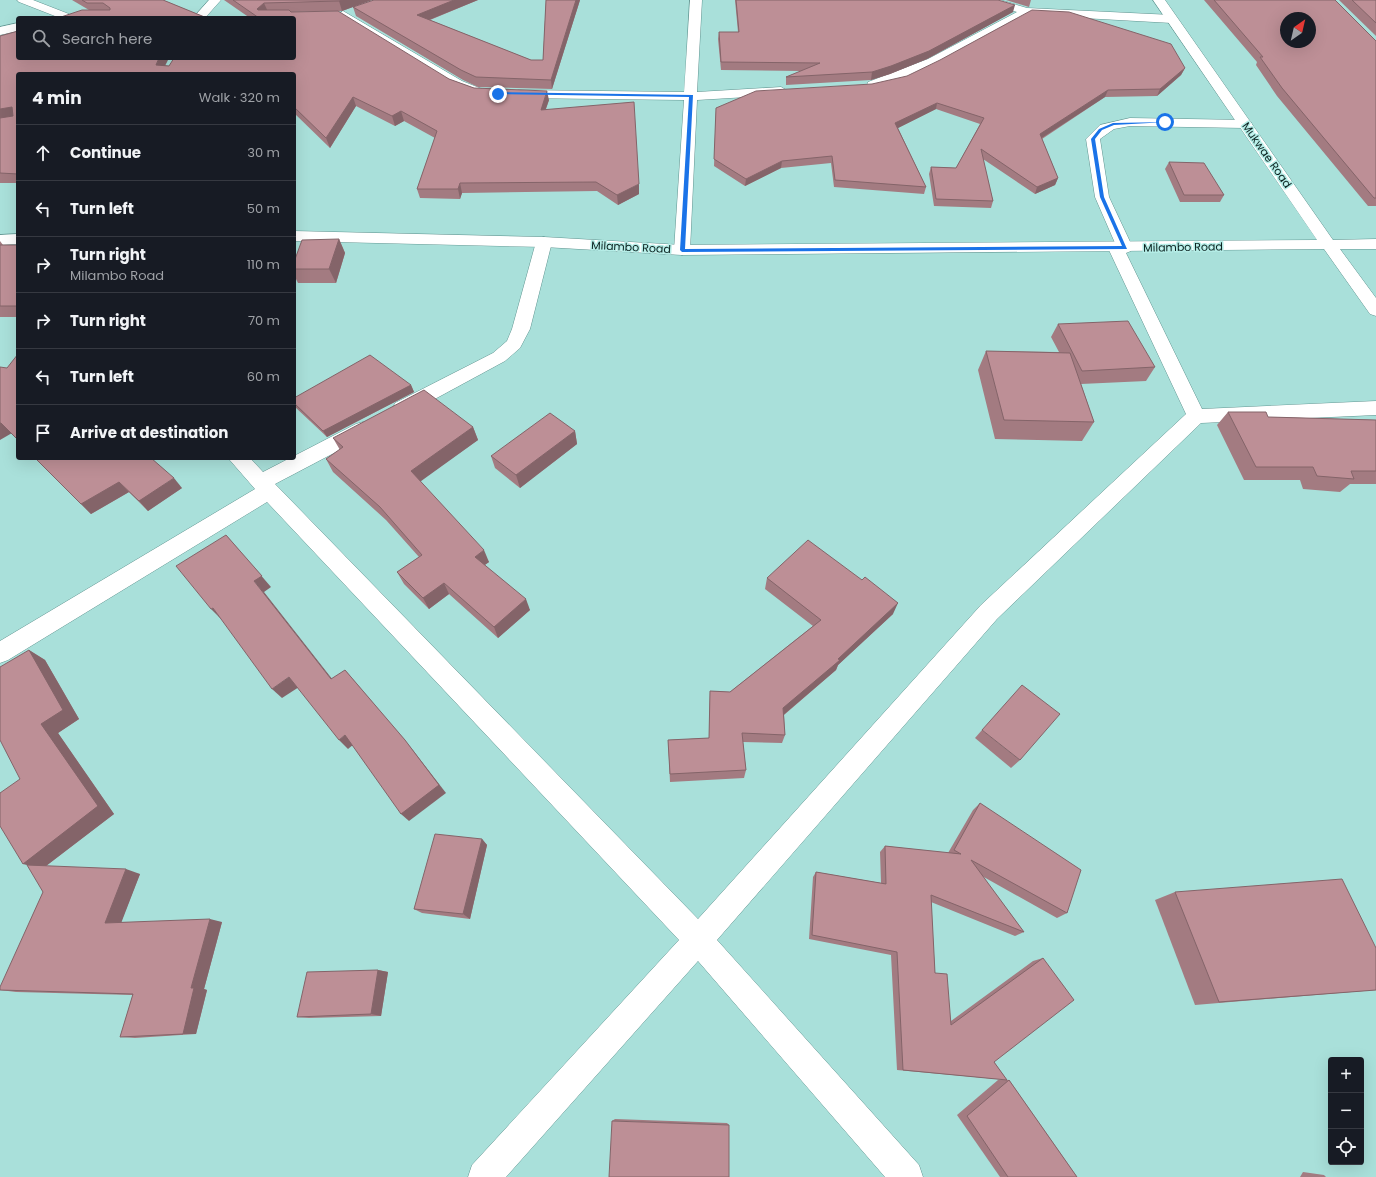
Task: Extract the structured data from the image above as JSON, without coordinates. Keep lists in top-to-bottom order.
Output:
{
  "streets": {
    "street": ["Mukwae Road", "Milambo Road"]
  },
  "crossings": [
    ["Mukwae Road", "Milambo Road"]
  ],
  "north": "top right",
  "page": {
    "search": "Search here",
    "heading": ["4 min", "Walk · 320 m"],
    "list": [
      ["Continue", "30 m"],
      ["Turn left", "50 m"],
      ["Turn right", "Milambo Road", "110 m"],
      ["Turn right", "70 m"],
      ["Turn left", "60 m"],
      "Arrive at destination"
    ],
    "map_buttons": ["+", "−"]
  }
}
